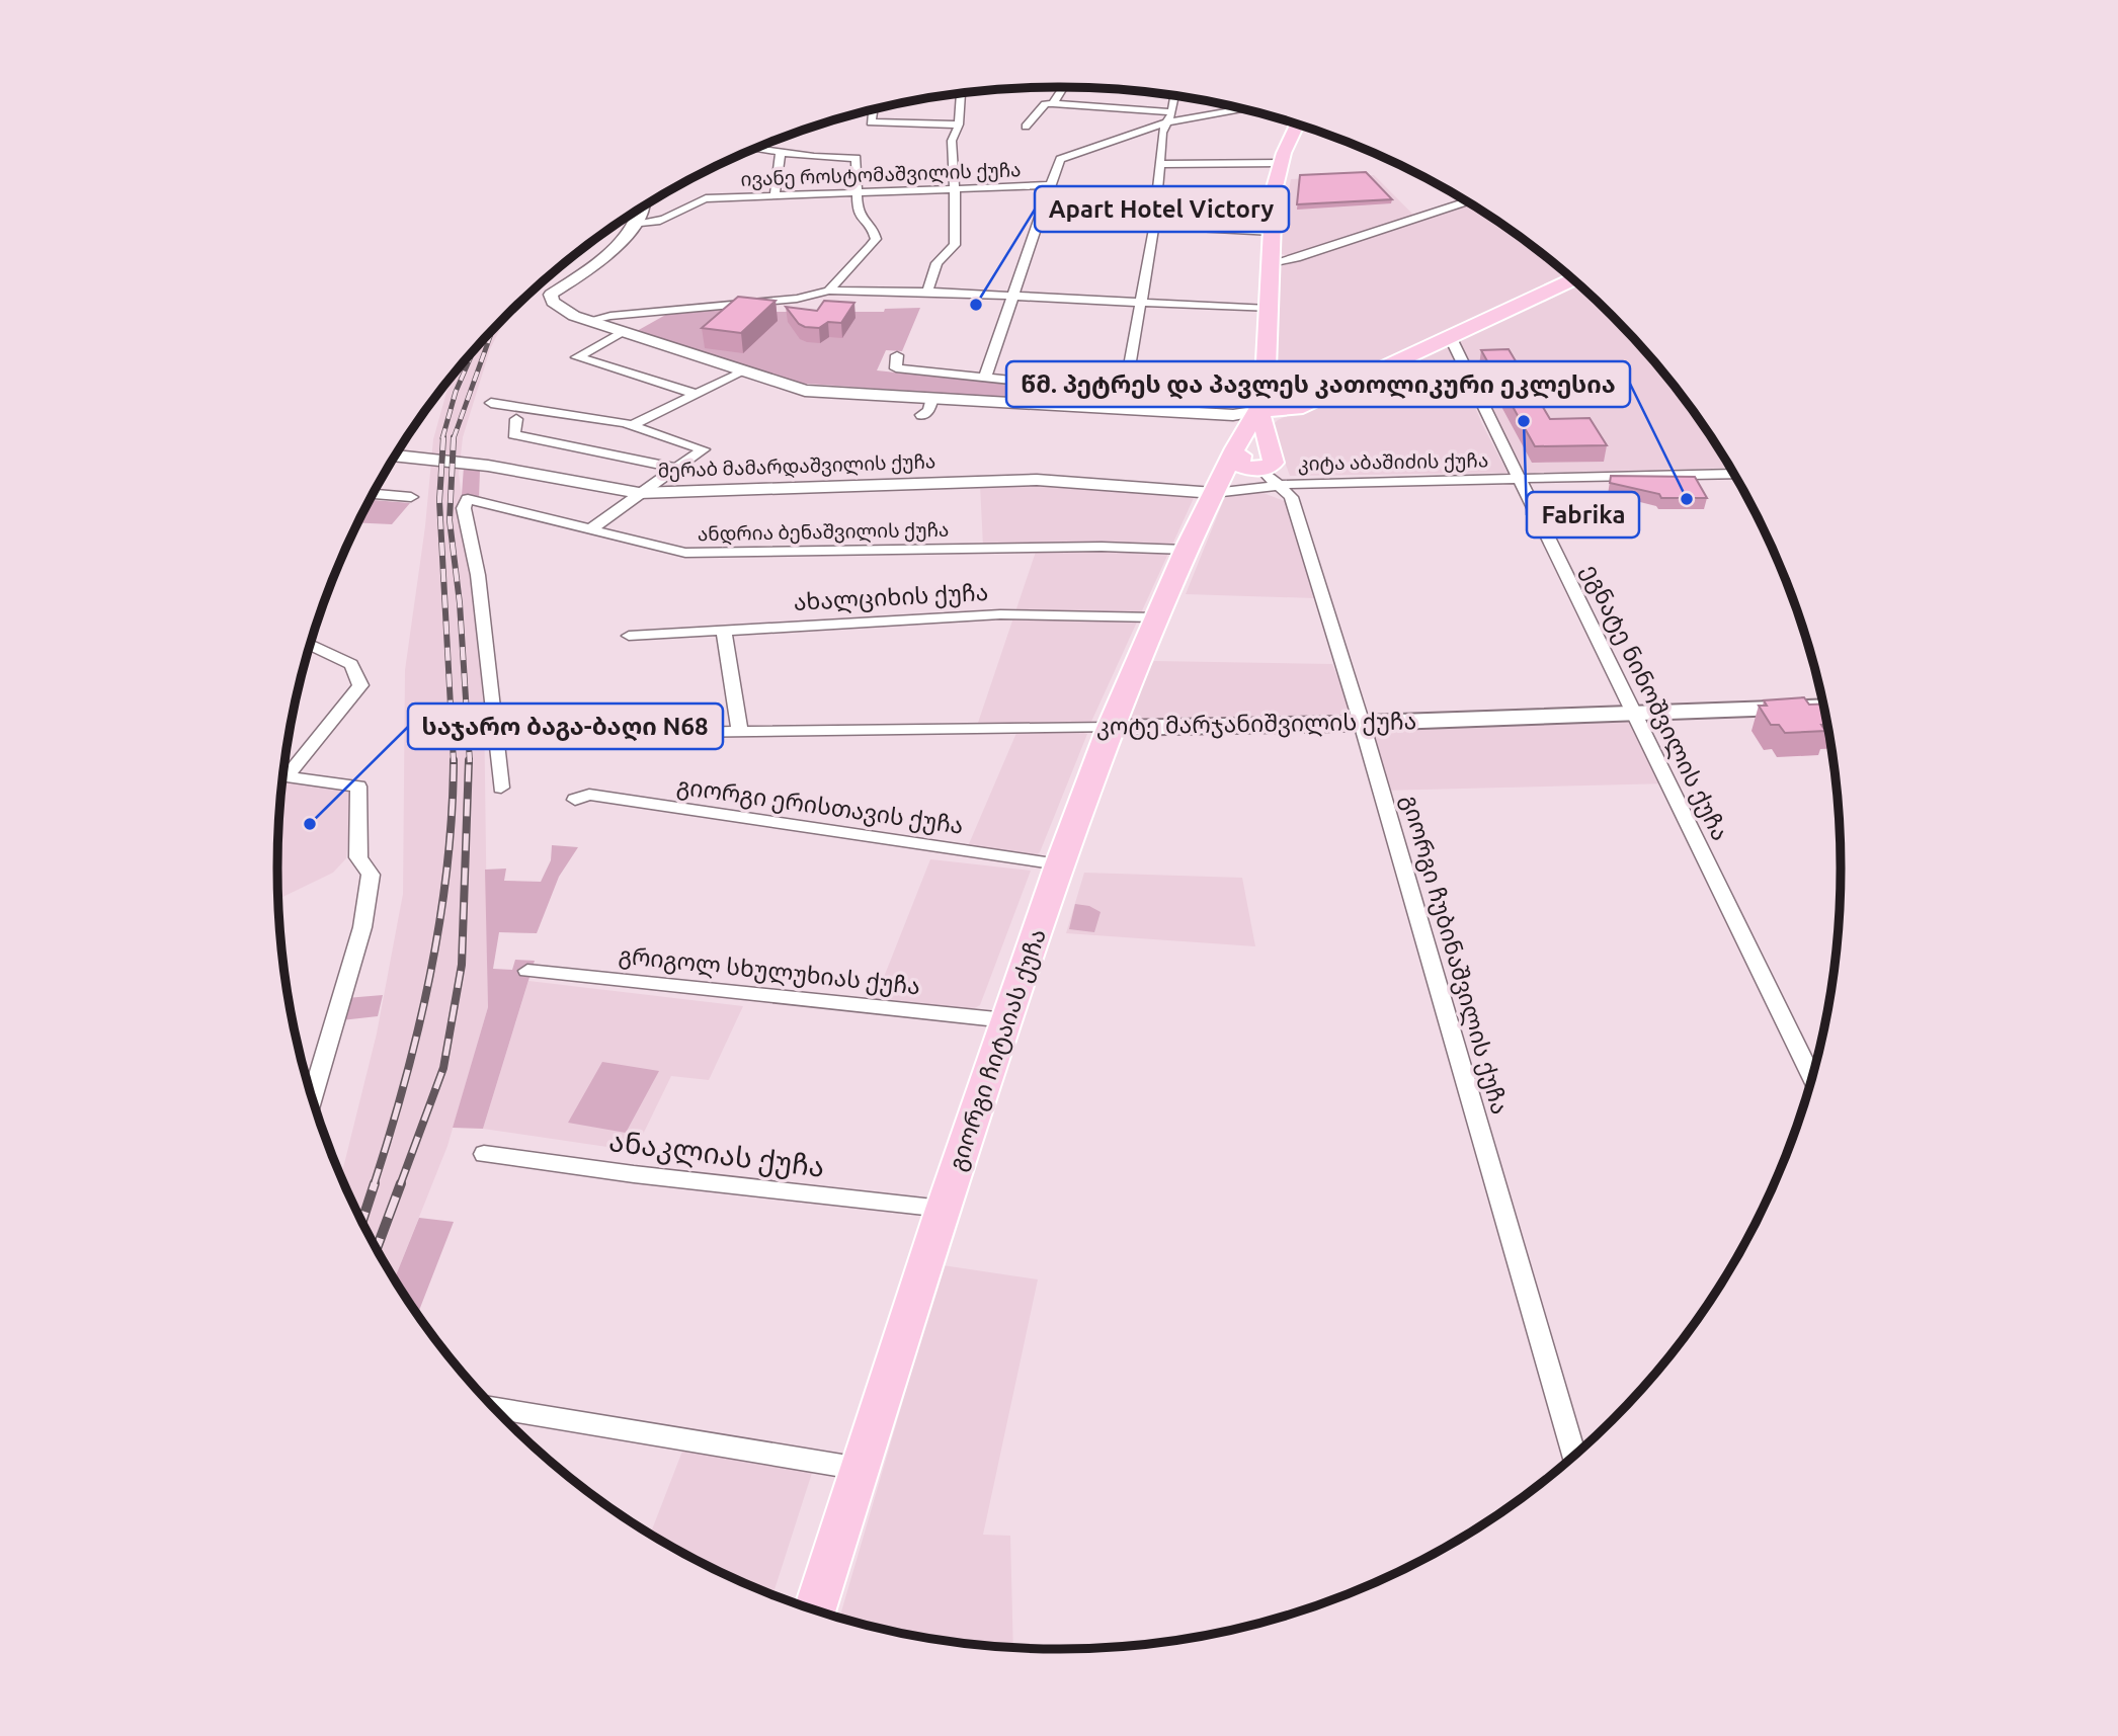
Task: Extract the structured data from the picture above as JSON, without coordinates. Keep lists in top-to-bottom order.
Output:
{
  "streets": {
    "main road": ["კოტე მარჯანიშვილის ქუჩა", "გიორგი ჩიტაიას ქუჩა"],
    "street": [
      "ივანე როსტომაშვილის ქუჩა",
      "კიტა აბაშიძის ქუჩა",
      "მერაბ მამარდაშვილის ქუჩა",
      "ანდრია ბენაშვილის ქუჩა",
      "ახალციხის ქუჩა",
      "ეგნატე ნინოშვილის ქუჩა",
      "გიორგი ერისთავის ქუჩა",
      "გიორგი ჩუბინაშვილის ქუჩა",
      "გრიგოლ სხულუხიას ქუჩა",
      "ანაკლიას ქუჩა"
    ]
  },
  "crossings": [
    ["კიტა აბაშიძის ქუჩა", "მერაბ მამარდაშვილის ქუჩა"],
    ["კიტა აბაშიძის ქუჩა", "ეგნატე ნინოშვილის ქუჩა"],
    ["კიტა აბაშიძის ქუჩა", "გიორგი ჩუბინაშვილის ქუჩა"],
    ["კიტა აბაშიძის ქუჩა", "გიორგი ჩიტაიას ქუჩა"],
    ["მერაბ მამარდაშვილის ქუჩა", "გიორგი ჩიტაიას ქუჩა"],
    ["ანდრია ბენაშვილის ქუჩა", "გიორგი ჩიტაიას ქუჩა"],
    ["ახალციხის ქუჩა", "გიორგი ჩიტაიას ქუჩა"],
    ["ეგნატე ნინოშვილის ქუჩა", "კოტე მარჯანიშვილის ქუჩა"],
    ["კოტე მარჯანიშვილის ქუჩა", "გიორგი ჩუბინაშვილის ქუჩა"],
    ["კოტე მარჯანიშვილის ქუჩა", "გიორგი ჩიტაიას ქუჩა"],
    ["გიორგი ერისთავის ქუჩა", "გიორგი ჩიტაიას ქუჩა"],
    ["გრიგოლ სხულუხიას ქუჩა", "გიორგი ჩიტაიას ქუჩა"],
    ["გიორგი ჩიტაიას ქუჩა", "ანაკლიას ქუჩა"]
  ],
  "places": [
    "Apart Hotel Victory",
    "Fabrika",
    "წმ. პეტრეს და პავლეს კათოლიკური ეკლესია",
    "საჯარო ბაგა-ბაღი N68"
  ]
}
